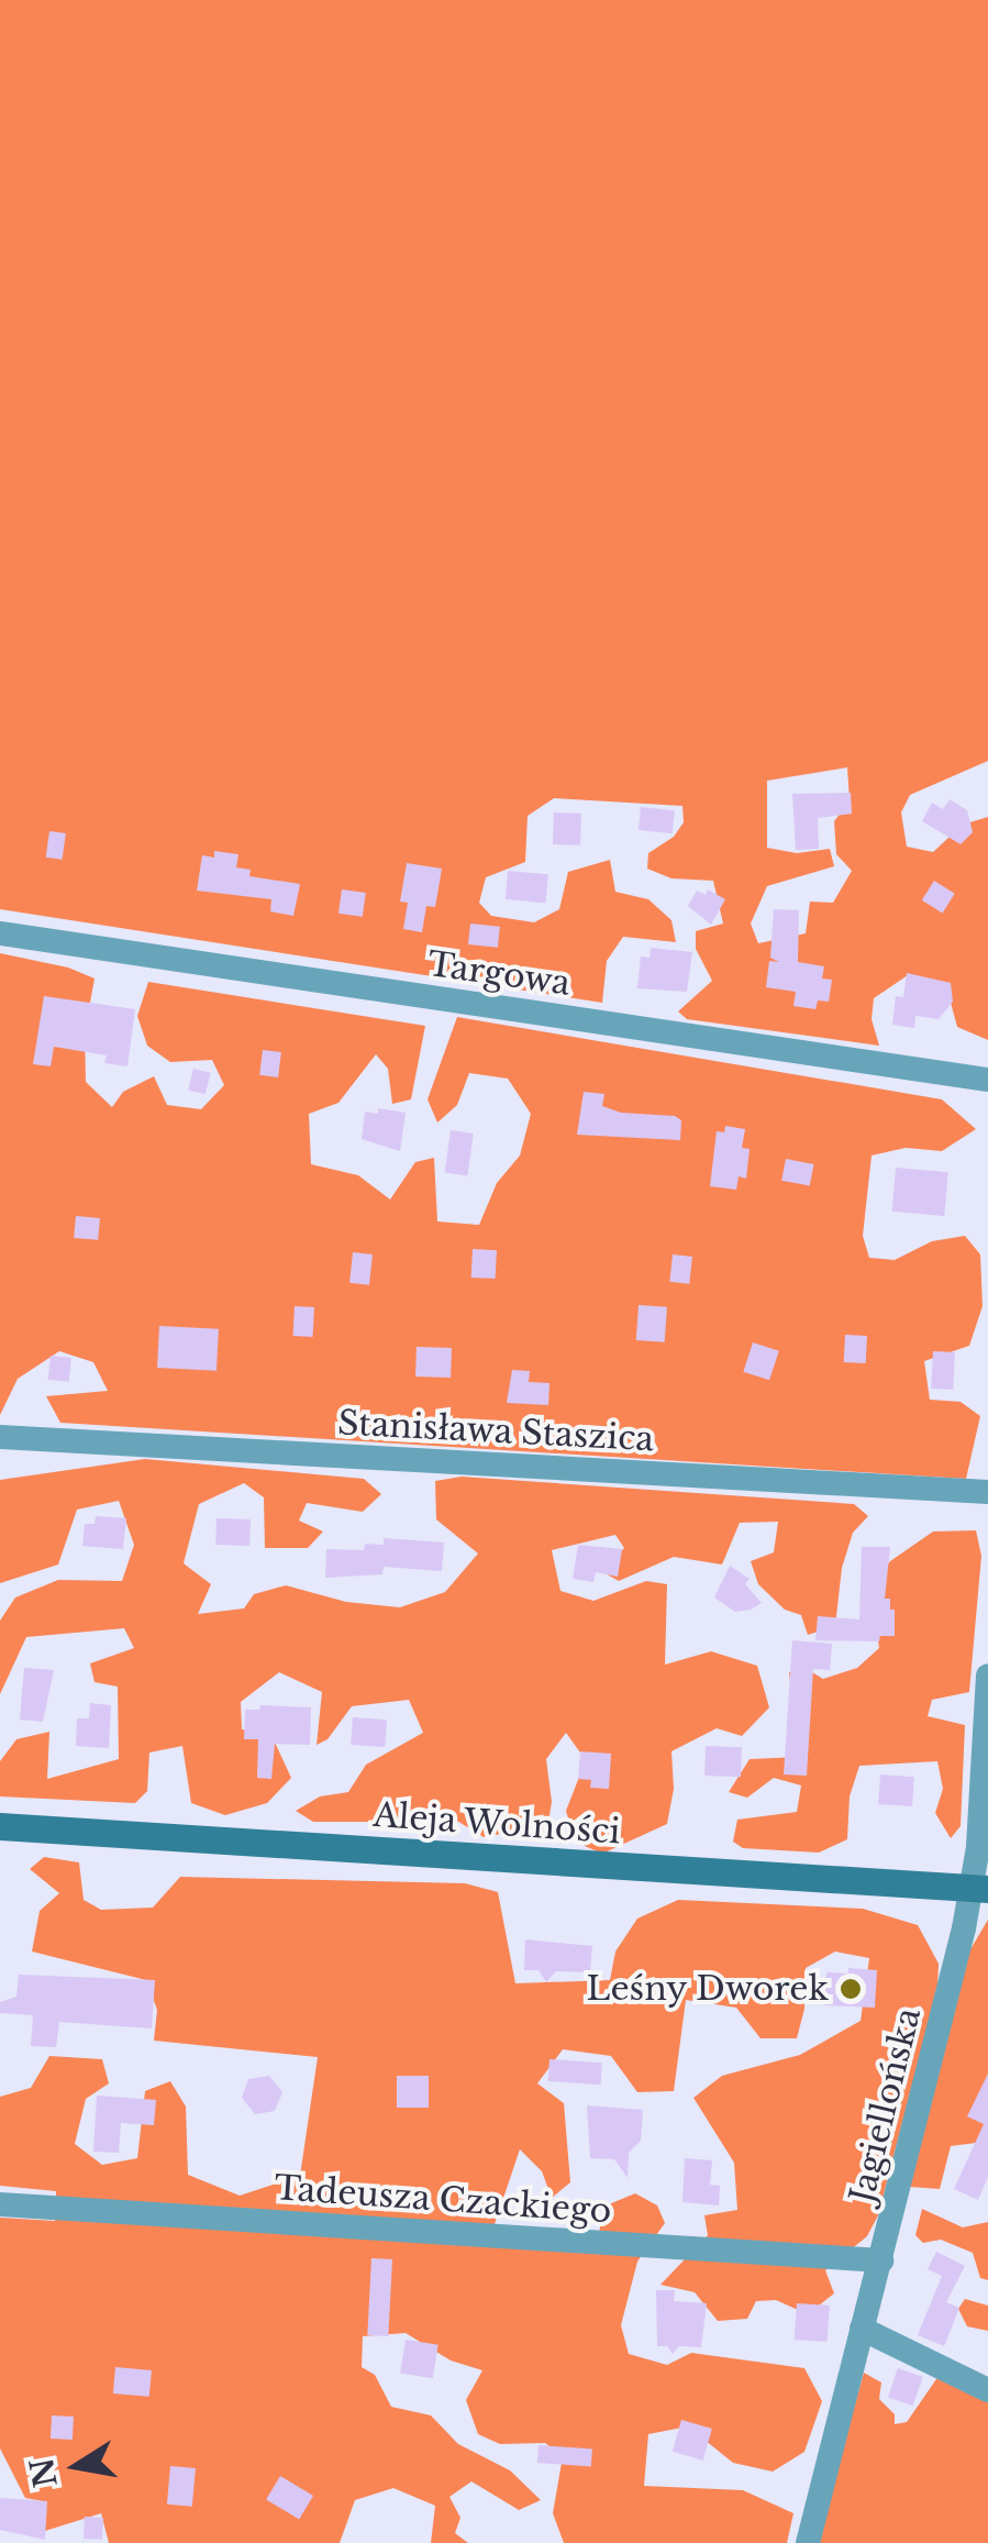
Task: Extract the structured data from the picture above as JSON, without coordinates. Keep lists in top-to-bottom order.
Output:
{
  "streets": {
    "street": [
      "Targowa",
      "Stanisława Staszica",
      "Aleja Wolności",
      "Jagiellońska",
      "Tadeusza Czackiego"
    ]
  },
  "crossings": [
    ["Aleja Wolności", "Jagiellońska"],
    ["Jagiellońska", "Tadeusza Czackiego"]
  ],
  "places": ["Leśny Dworek"],
  "north": "left"
}
